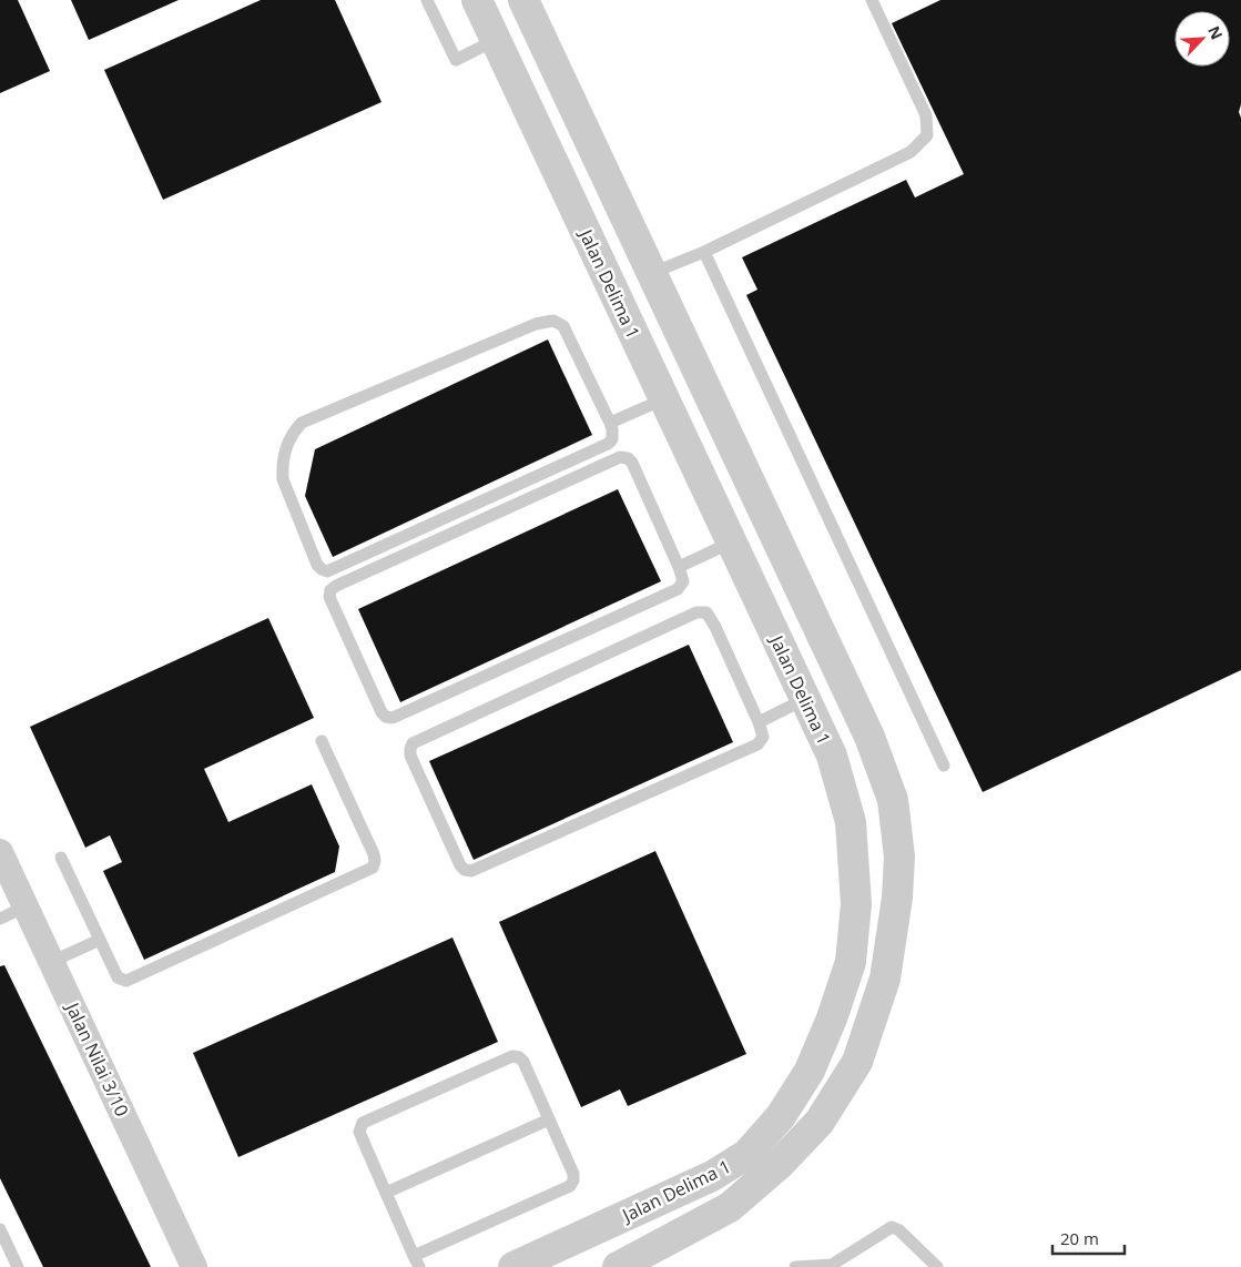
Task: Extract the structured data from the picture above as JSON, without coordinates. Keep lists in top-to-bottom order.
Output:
{
  "streets": {
    "street": ["Jalan Delima 1", "Jalan Nilai 3/10"]
  },
  "scale_bar": "20 m",
  "north": "top right"
}
